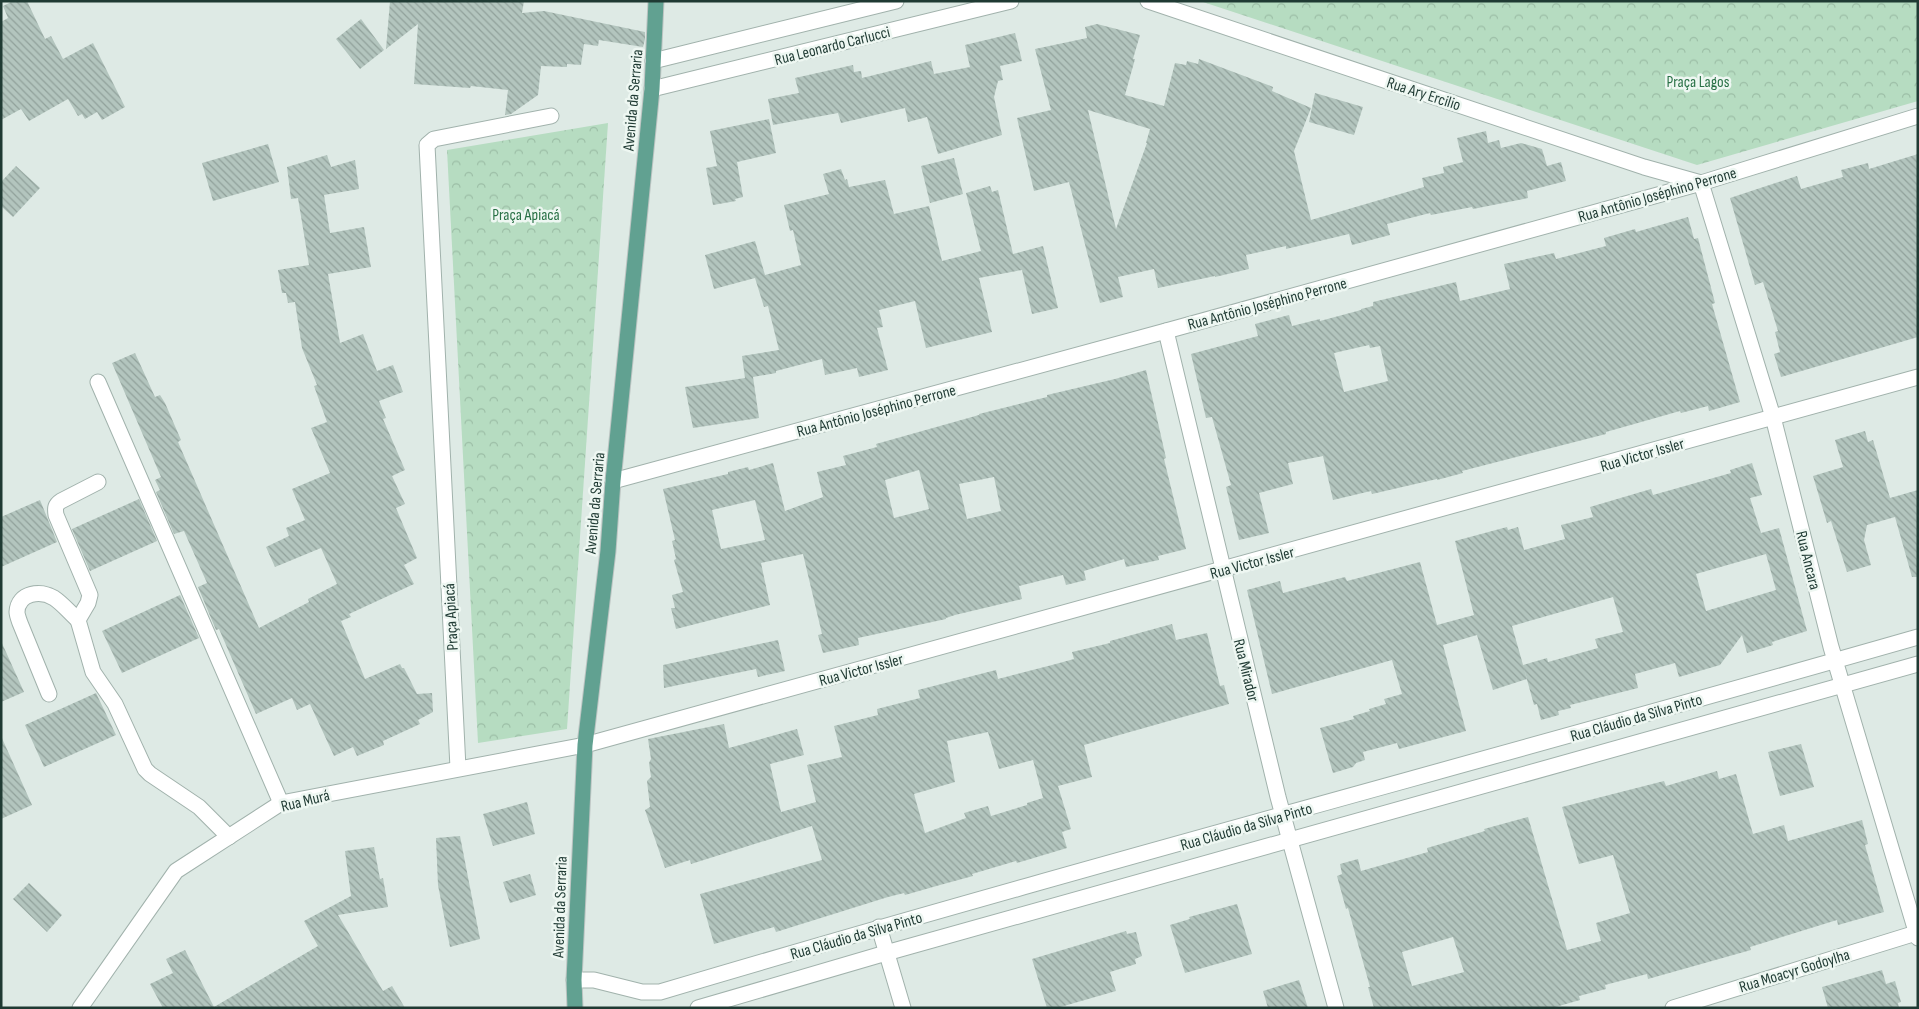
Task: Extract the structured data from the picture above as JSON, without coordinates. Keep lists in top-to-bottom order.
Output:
{
  "streets": {
    "main road": ["Avenida da Serraria"],
    "street": [
      "Rua Leonardo Carlucci",
      "Rua Ary Ercilio",
      "Rua Antônio Joséphino Perrone",
      "Rua Victor Issler",
      "Rua Ancara",
      "Praça Apiacá",
      "Rua Mirador",
      "Rua Cláudio da Silva Pinto",
      "Rua Murá",
      "Rua Moacyr Godoylha"
    ]
  },
  "crossings": [
    ["Rua Leonardo Carlucci", "Avenida da Serraria"],
    ["Rua Ary Ercilio", "Rua Antônio Joséphino Perrone"],
    ["Rua Ary Ercilio", "Rua Ancara"],
    ["Avenida da Serraria", "Rua Antônio Joséphino Perrone"],
    ["Avenida da Serraria", "Rua Victor Issler"],
    ["Avenida da Serraria", "Rua Cláudio da Silva Pinto"],
    ["Avenida da Serraria", "Rua Murá"],
    ["Rua Antônio Joséphino Perrone", "Rua Ancara"],
    ["Rua Antônio Joséphino Perrone", "Rua Mirador"],
    ["Rua Victor Issler", "Rua Ancara"],
    ["Rua Victor Issler", "Rua Mirador"],
    ["Rua Victor Issler", "Rua Murá"],
    ["Rua Ancara", "Rua Cláudio da Silva Pinto"],
    ["Rua Ancara", "Rua Moacyr Godoylha"],
    ["Praça Apiacá", "Rua Murá"],
    ["Rua Mirador", "Rua Cláudio da Silva Pinto"]
  ],
  "parks": ["Praça Lagos", "Praça Apiacá"]
}
